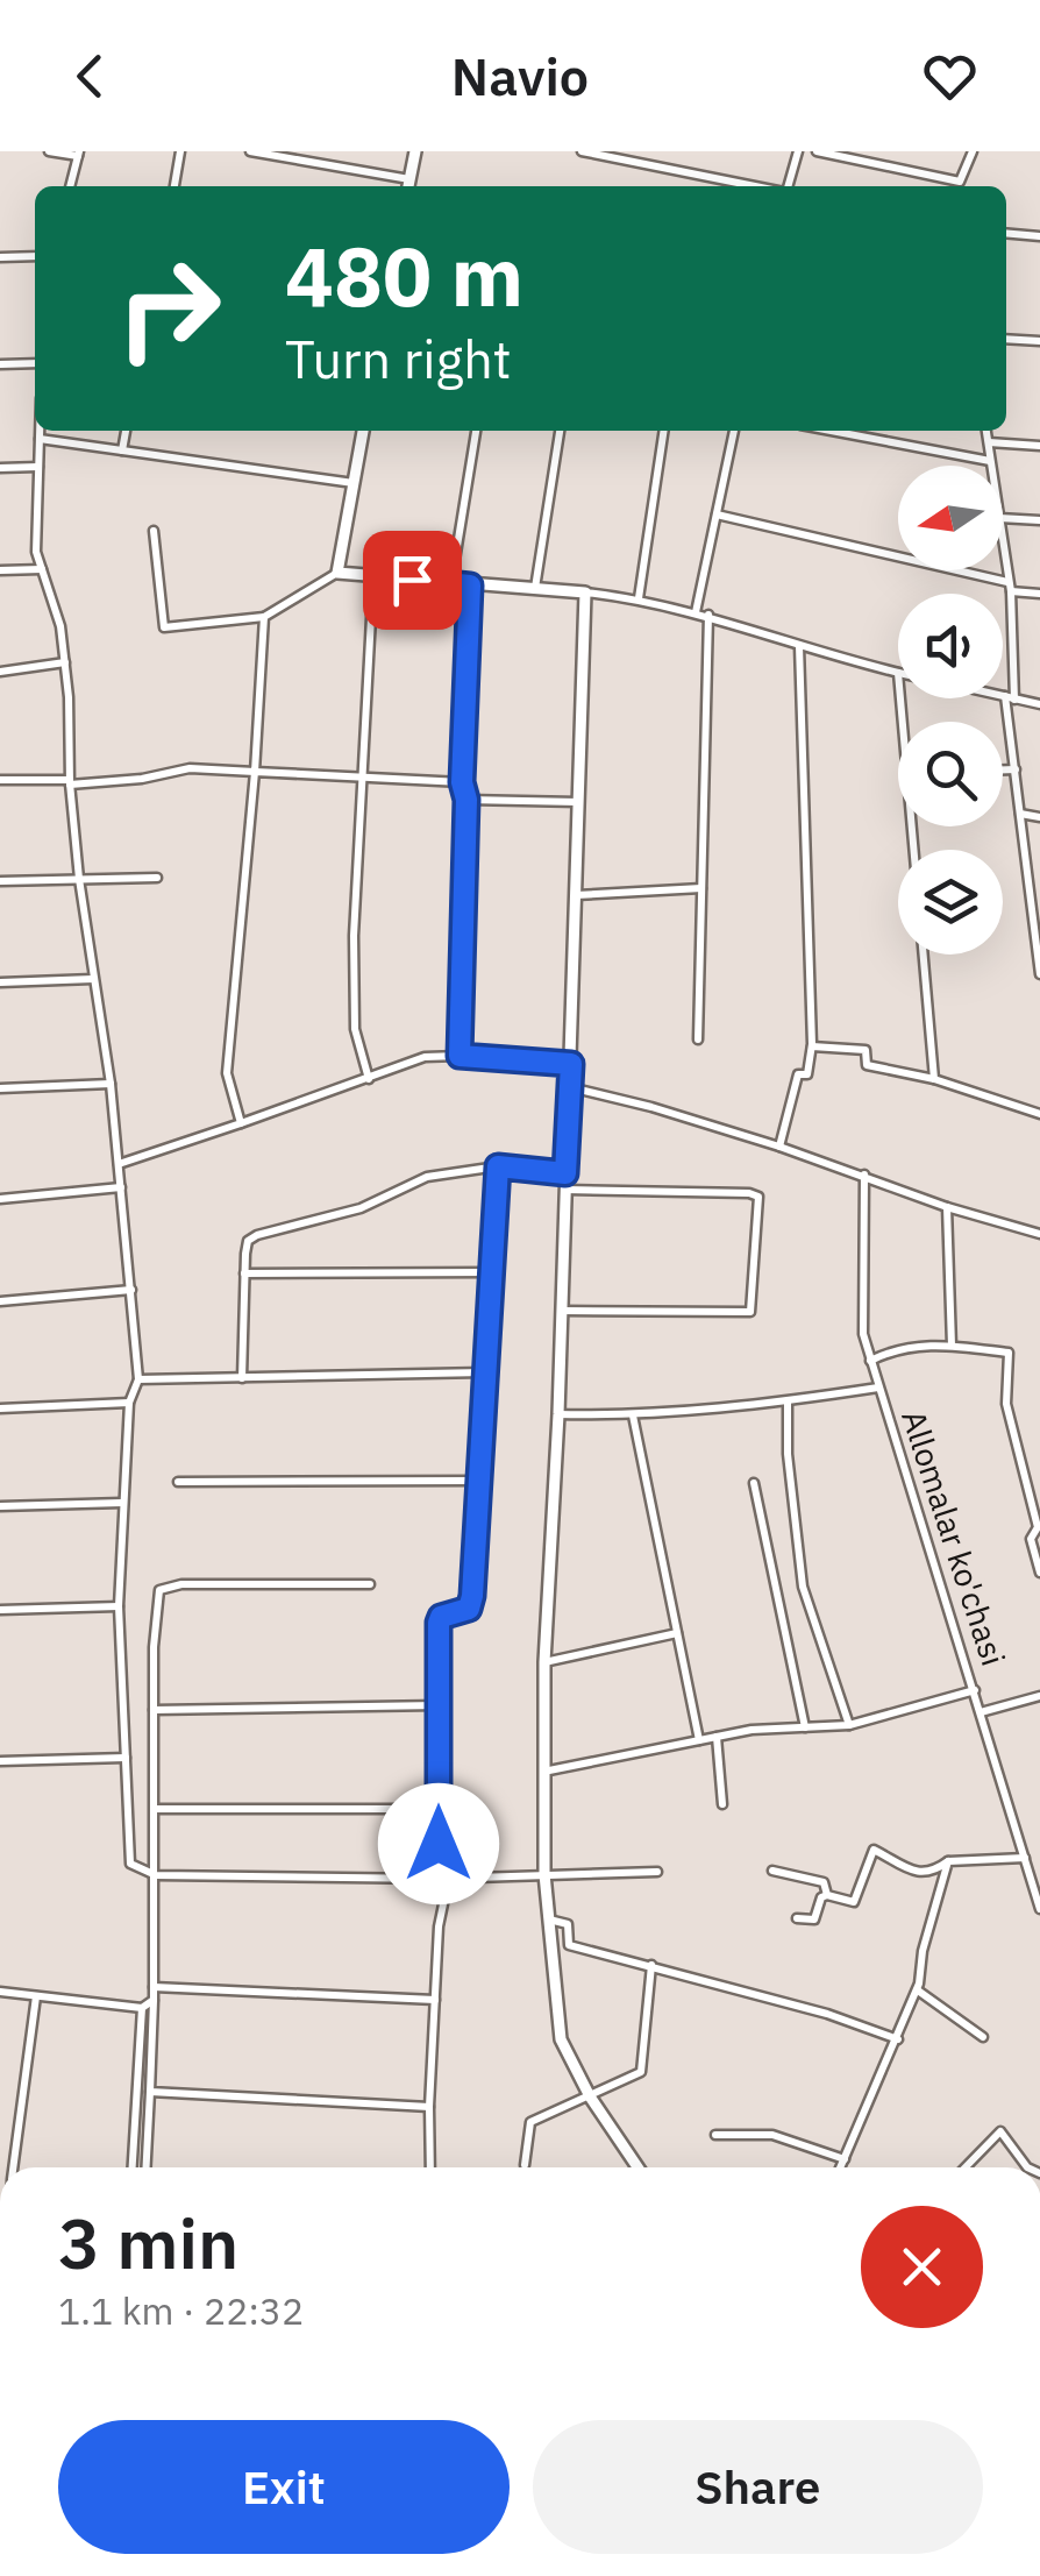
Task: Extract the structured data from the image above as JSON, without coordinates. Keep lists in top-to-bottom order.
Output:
{
  "streets": {
    "street": ["Allomalar ko'chasi"]
  },
  "north": "left",
  "page": {
    "header": "Navio",
    "turn": ["480 m", "Turn right"],
    "heading": ["3 min", "1.1 km · 22:32"],
    "buttons": ["Exit", "Share"]
  }
}
